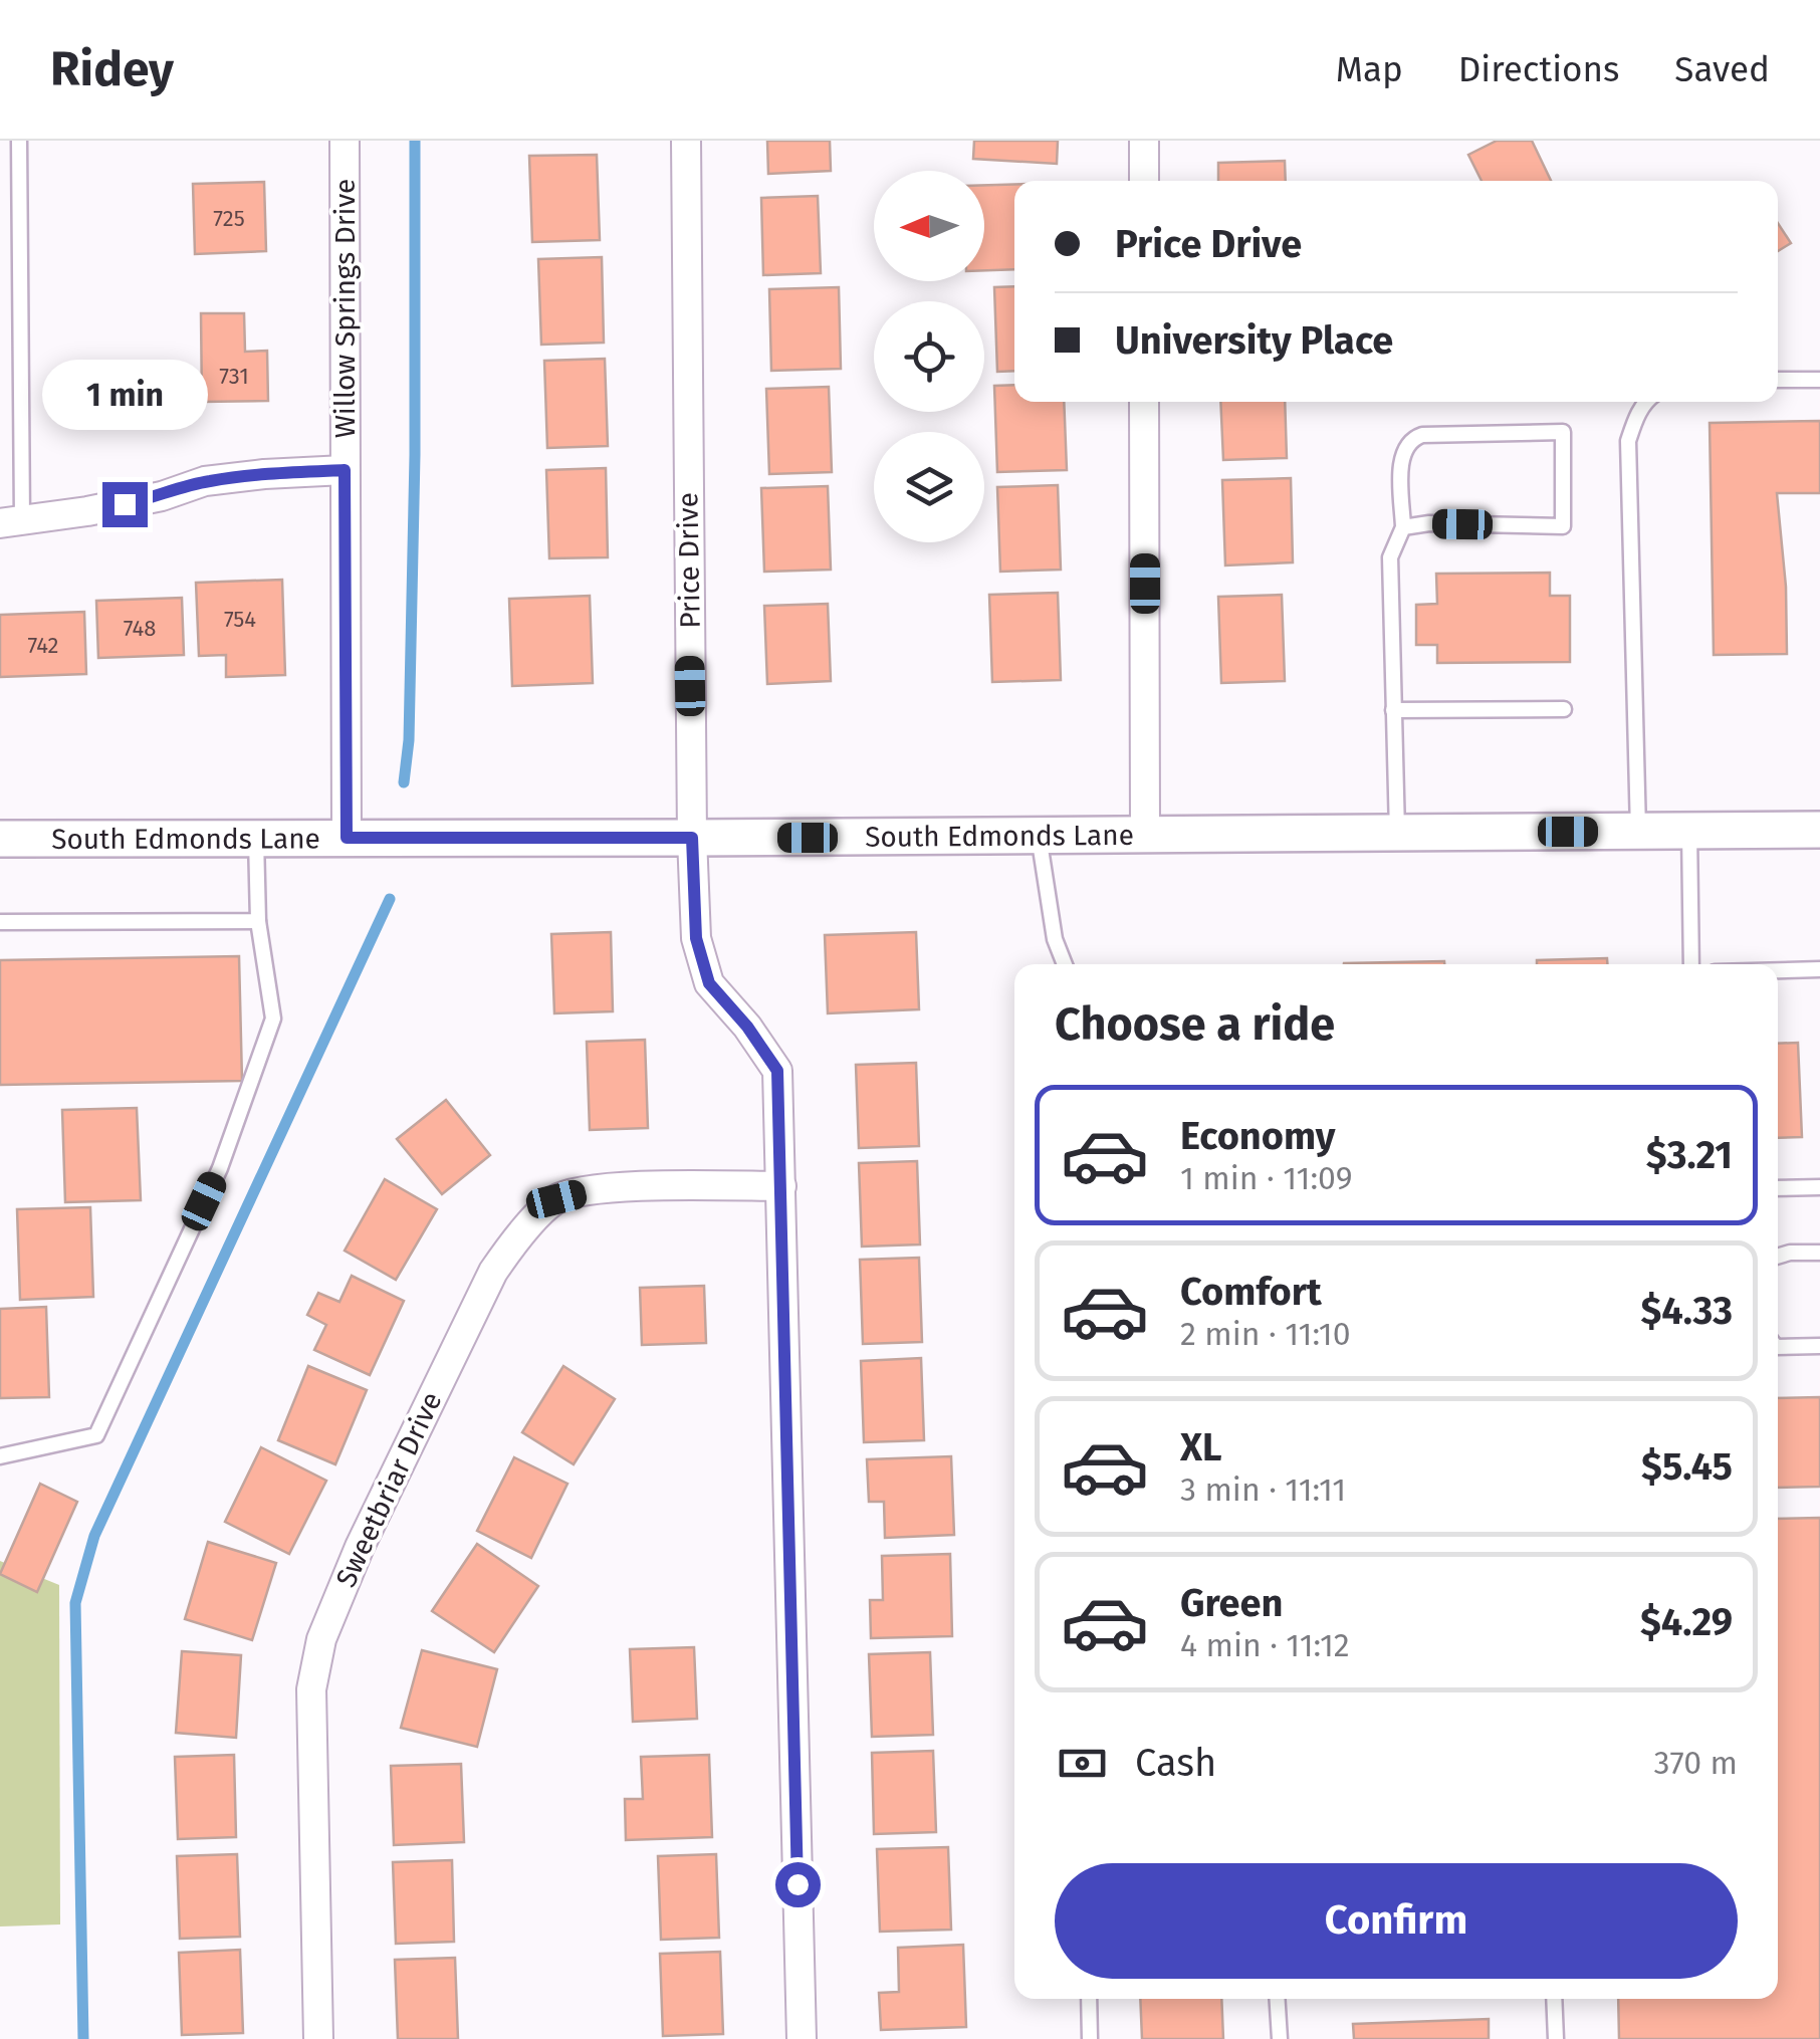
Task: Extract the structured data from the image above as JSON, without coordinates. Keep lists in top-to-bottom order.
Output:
{
  "streets": {
    "street": [
      "Willow Springs Drive",
      "Price Drive",
      "South Edmonds Lane",
      "Sweetbriar Drive"
    ]
  },
  "crossings": [
    ["Willow Springs Drive", "South Edmonds Lane"],
    ["Price Drive", "South Edmonds Lane"],
    ["Price Drive", "Sweetbriar Drive"]
  ],
  "house_numbers": [
    "725",
    "731",
    "754",
    "748",
    "742"
  ],
  "north": "left",
  "page": {
    "header": "Ridey",
    "nav": ["Map", "Directions", "Saved"],
    "banner": ["Price Drive", "University Place"],
    "bubble": "1 min",
    "heading": "Choose a ride",
    "list": [
      {
        "name": "Economy",
        "note": "1 min · 11:09",
        "value": "$3.21"
      },
      {
        "name": "Comfort",
        "note": "2 min · 11:10",
        "value": "$4.33"
      },
      {
        "name": "XL",
        "note": "3 min · 11:11",
        "value": "$5.45"
      },
      {
        "name": "Green",
        "note": "4 min · 11:12",
        "value": "$4.29"
      }
    ],
    "pay": ["Cash", "370 m"],
    "buttons": "Confirm"
  }
}
